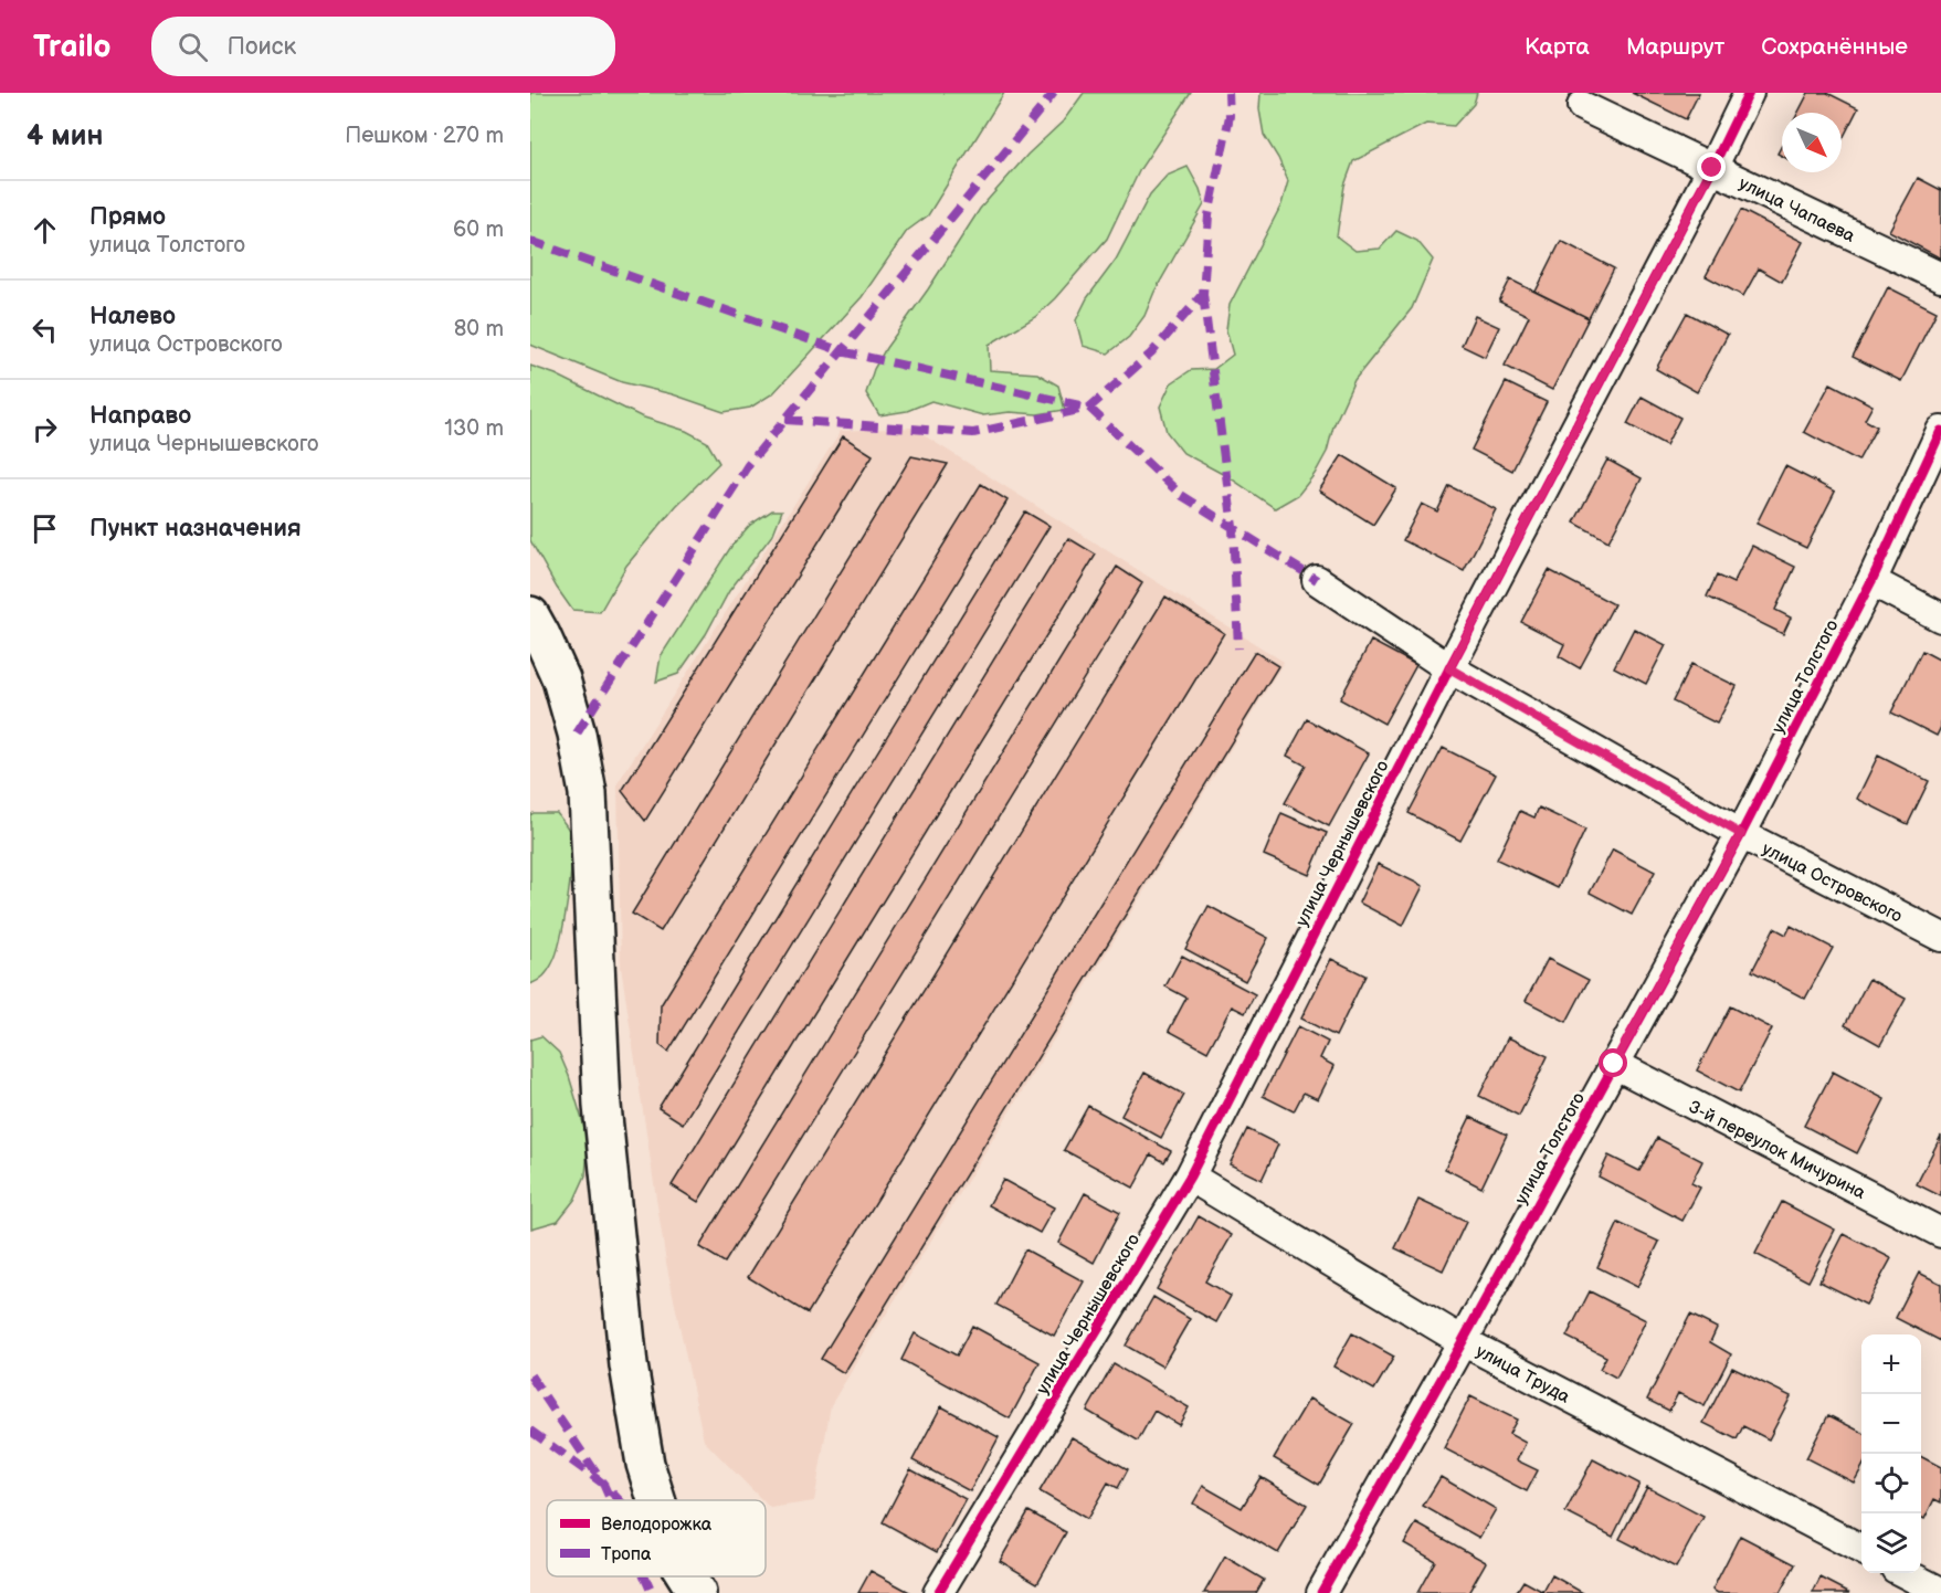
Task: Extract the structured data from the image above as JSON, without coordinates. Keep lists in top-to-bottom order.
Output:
{
  "streets": {
    "street": [
      "улица Чапаева",
      "улица Толстого",
      "улица Чернышевского",
      "улица Островского",
      "3-й переулок Мичурина",
      "улица Труда"
    ]
  },
  "crossings": [
    ["улица Чапаева", "улица Чернышевского"],
    ["улица Толстого", "улица Островского"],
    ["улица Толстого", "3-й переулок Мичурина"],
    ["улица Толстого", "улица Труда"],
    ["улица Чернышевского", "улица Островского"],
    ["улица Чернышевского", "улица Труда"]
  ],
  "legend": ["Велодорожка", "Тропа"],
  "north": "bottom right",
  "page": {
    "header": "Trailo",
    "search": "Поиск",
    "nav": ["Карта", "Маршрут", "Сохранённые"],
    "heading": ["4 мин", "Пешком · 270 m"],
    "list": [
      ["Прямо", "улица Толстого", "60 m"],
      ["Налево", "улица Островского", "80 m"],
      ["Направо", "улица Чернышевского", "130 m"],
      "Пункт назначения"
    ],
    "map_buttons": ["+", "−"]
  }
}
